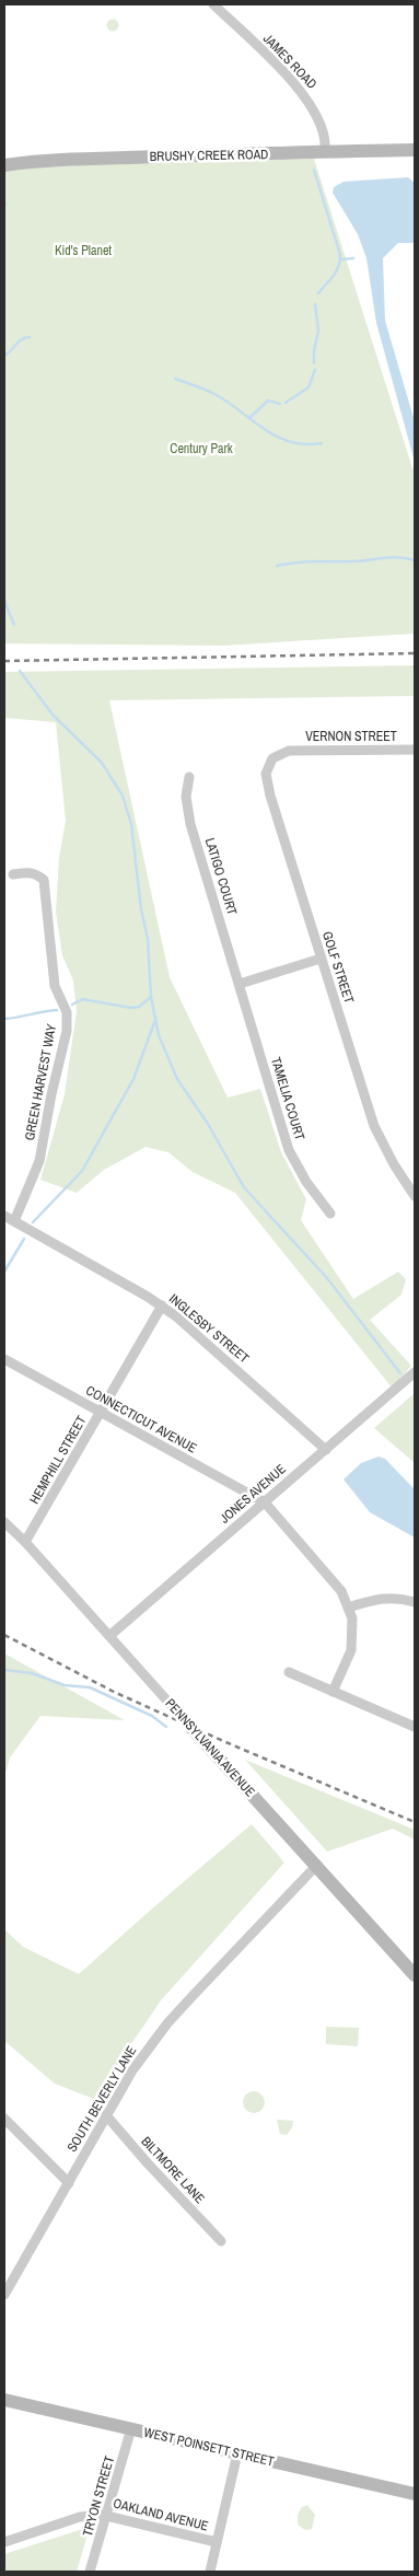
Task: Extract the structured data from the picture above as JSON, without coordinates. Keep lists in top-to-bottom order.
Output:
{
  "streets": {
    "street": [
      "JAMES ROAD",
      "BRUSHY CREEK ROAD",
      "VERNON STREET",
      "LATIGO COURT",
      "GOLF STREET",
      "GREEN HARVEST WAY",
      "TAMELIA COURT",
      "INGLESBY STREET",
      "CONNECTICUT AVENUE",
      "HEMPHILL STREET",
      "JONES AVENUE",
      "PENNSYLVANIA AVENUE",
      "SOUTH BEVERLY LANE",
      "BILTMORE LANE",
      "WEST POINSETT STREET",
      "TRYON STREET",
      "OAKLAND AVENUE"
    ]
  },
  "crossings": [
    ["JAMES ROAD", "BRUSHY CREEK ROAD"],
    ["VERNON STREET", "GOLF STREET"],
    ["LATIGO COURT", "TAMELIA COURT"],
    ["GREEN HARVEST WAY", "INGLESBY STREET"],
    ["INGLESBY STREET", "HEMPHILL STREET"],
    ["INGLESBY STREET", "JONES AVENUE"],
    ["CONNECTICUT AVENUE", "HEMPHILL STREET"],
    ["CONNECTICUT AVENUE", "JONES AVENUE"],
    ["HEMPHILL STREET", "PENNSYLVANIA AVENUE"],
    ["JONES AVENUE", "PENNSYLVANIA AVENUE"],
    ["PENNSYLVANIA AVENUE", "SOUTH BEVERLY LANE"],
    ["SOUTH BEVERLY LANE", "BILTMORE LANE"],
    ["WEST POINSETT STREET", "TRYON STREET"],
    ["TRYON STREET", "OAKLAND AVENUE"]
  ],
  "parks": ["Kid's Planet", "Century Park"]
}
